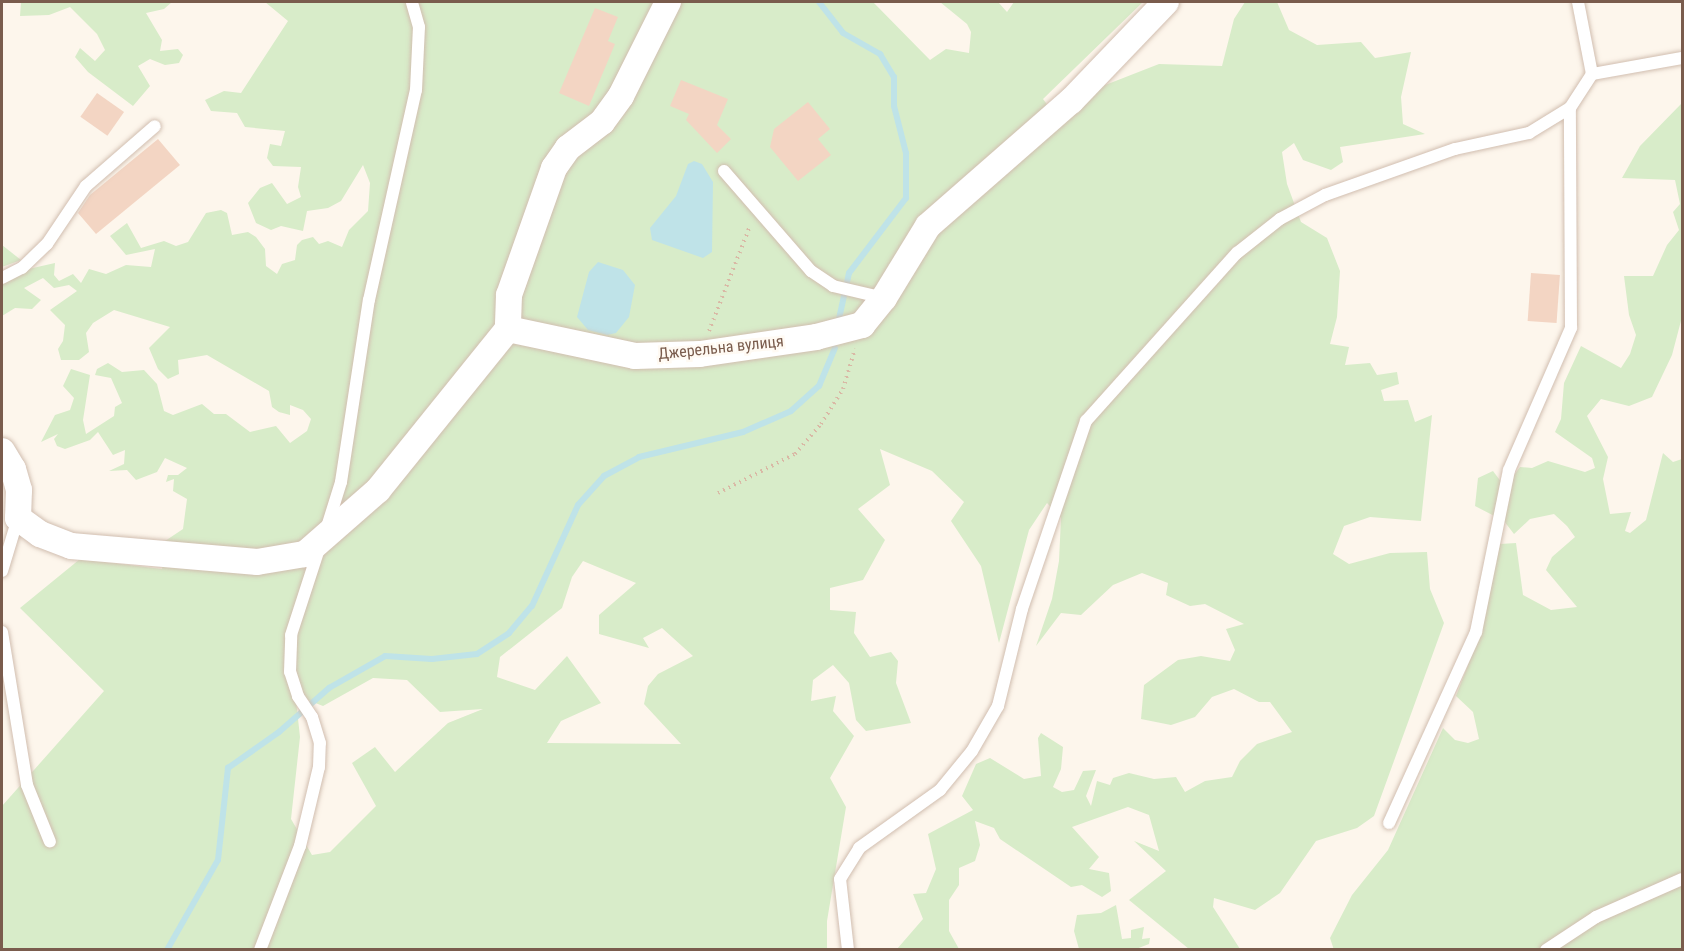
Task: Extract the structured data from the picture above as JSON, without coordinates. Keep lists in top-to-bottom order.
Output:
{
  "streets": {
    "street": ["Джерельна вулиця"]
  }
}
